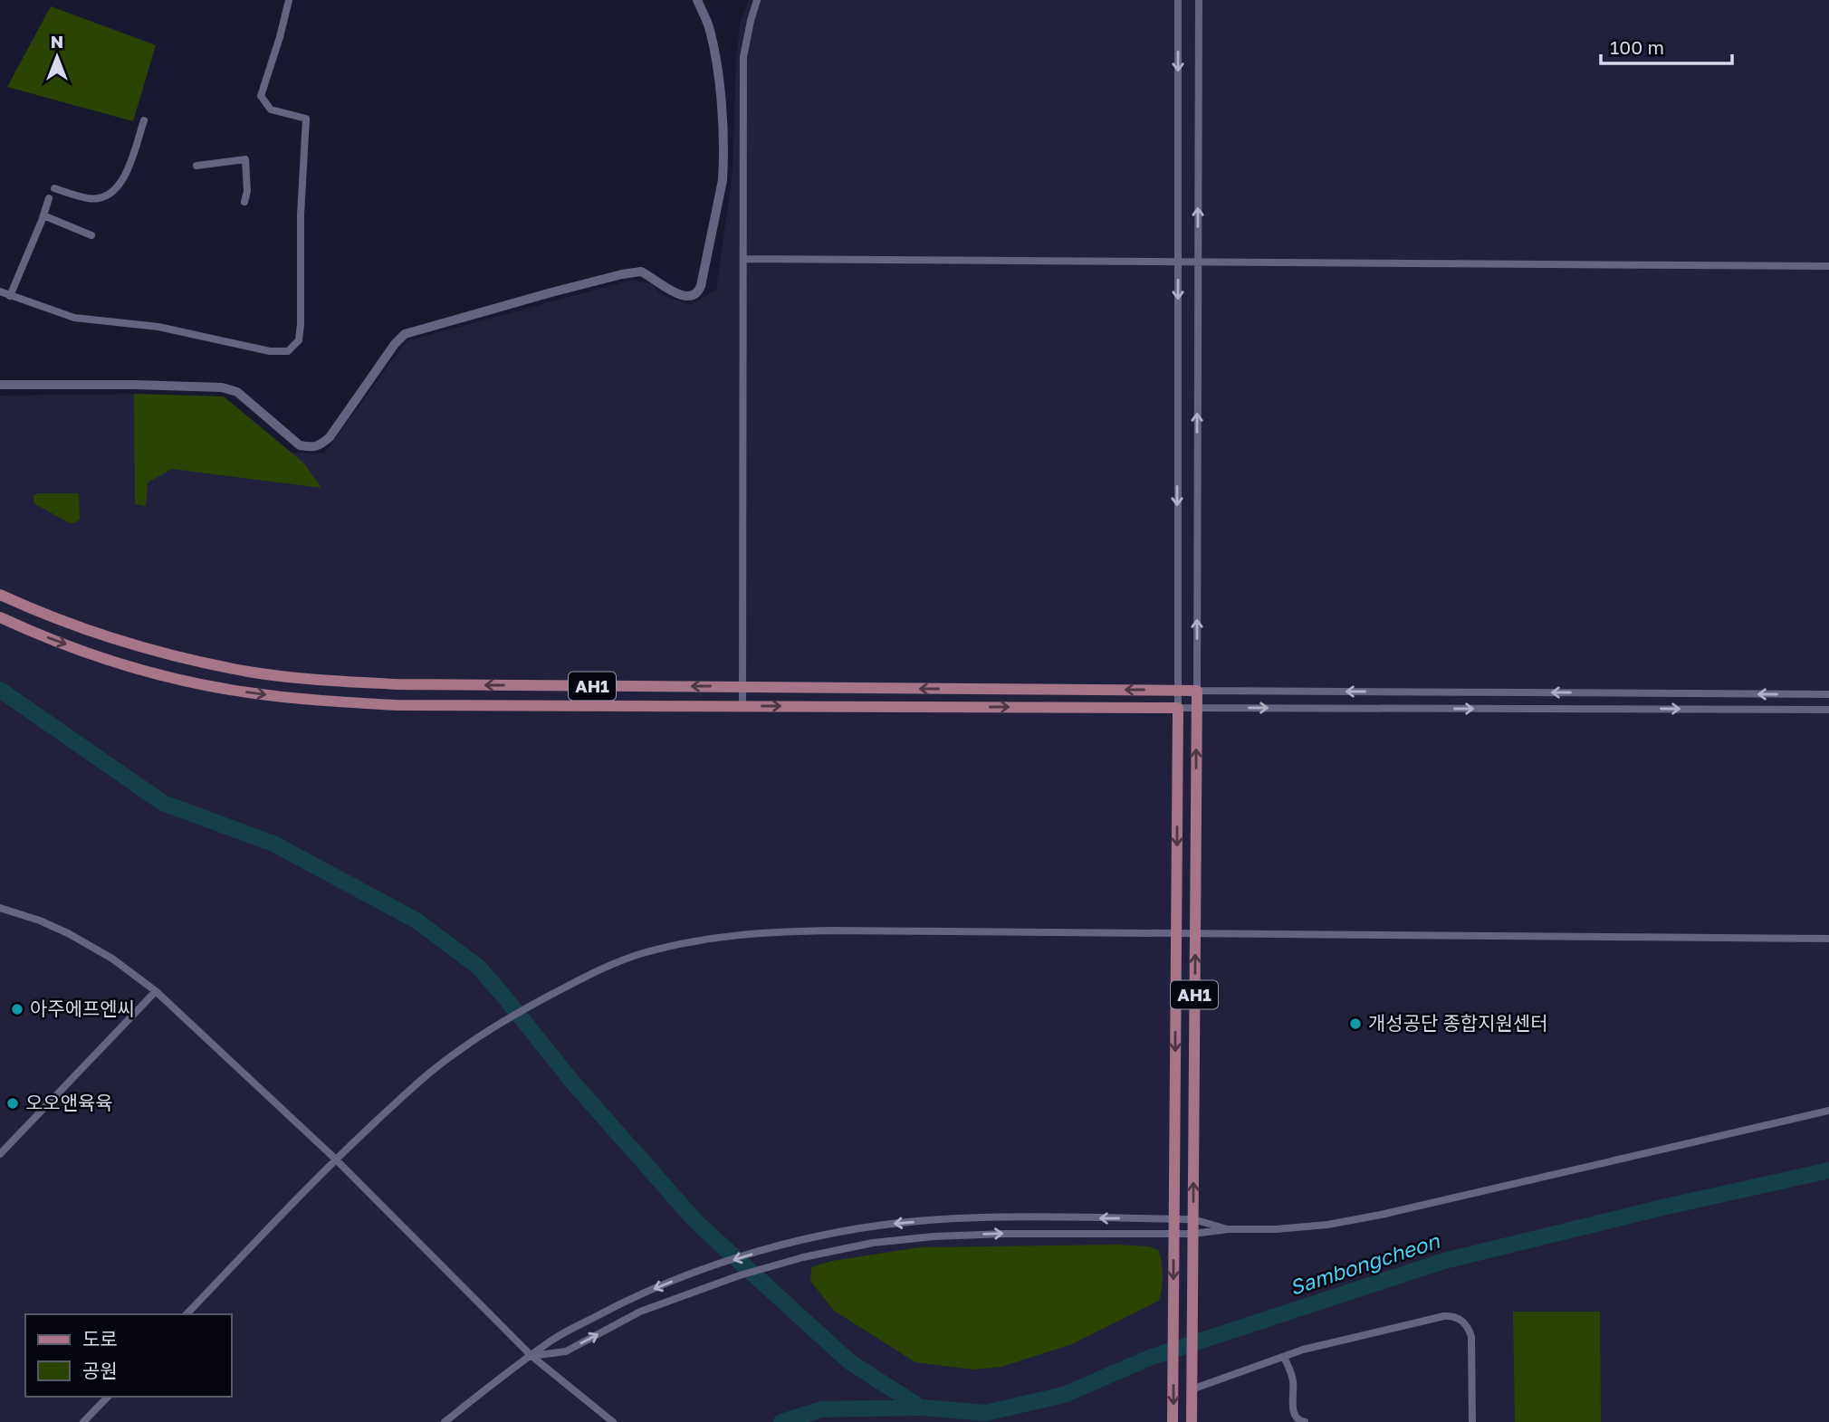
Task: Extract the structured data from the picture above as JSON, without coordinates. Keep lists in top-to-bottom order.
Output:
{
  "streets": {
    "main road": ["AH1"]
  },
  "water": ["Sambongcheon"],
  "places": ["아주에프엔씨", "개성공단 종합지원센터", "오오앤육육"],
  "legend": ["도로", "공원"],
  "scale_bar": "100 m",
  "north": "top"
}
